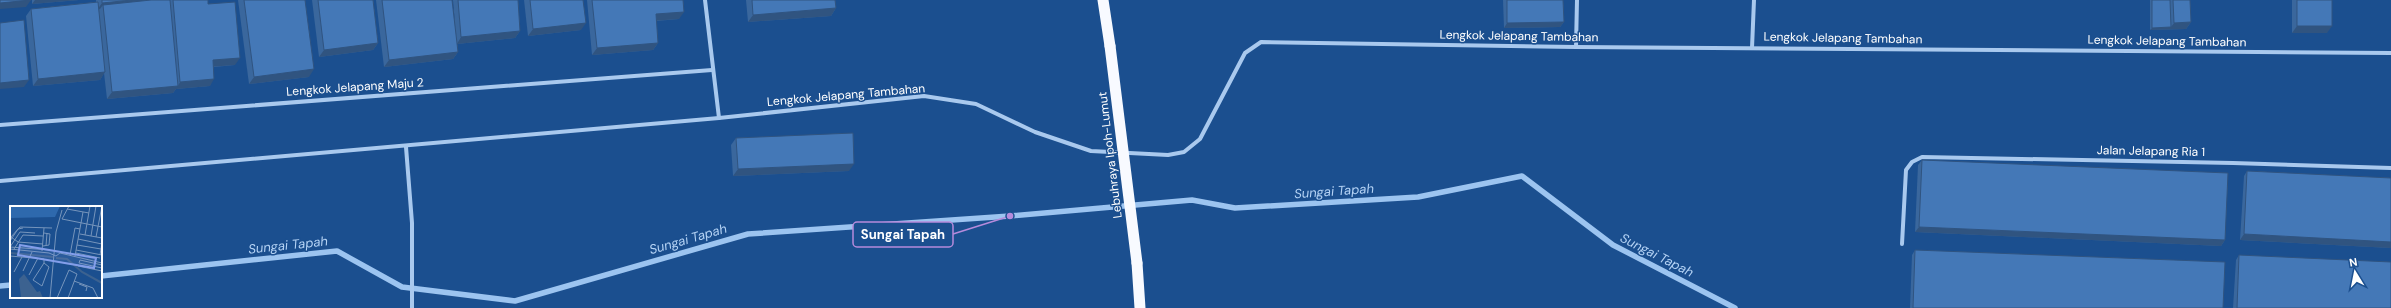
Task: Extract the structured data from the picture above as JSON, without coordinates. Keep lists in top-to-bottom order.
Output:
{
  "streets": {
    "highway": ["Lebuhraya Ipoh-Lumut"],
    "street": ["Lengkok Jelapang Tambahan", "Lengkok Jelapang Maju 2", "Jalan Jelapang Ria 1"]
  },
  "water": ["Sungai Tapah"],
  "places": ["Sungai Tapah"],
  "north": "top"
}
